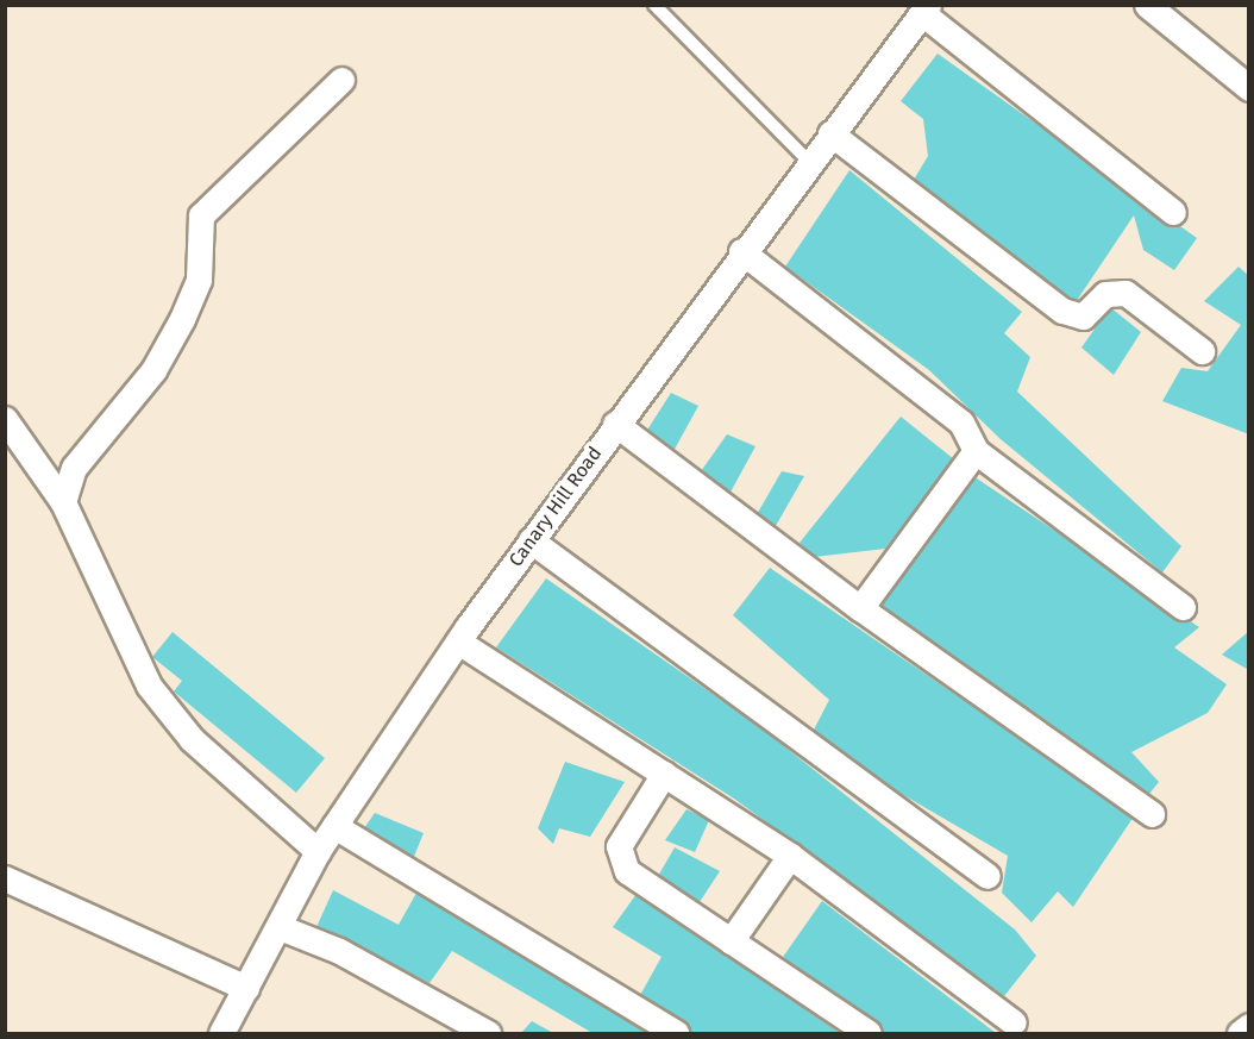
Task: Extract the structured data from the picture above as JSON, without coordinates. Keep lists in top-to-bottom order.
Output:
{
  "streets": {
    "street": ["Canary Hill Road"]
  }
}
